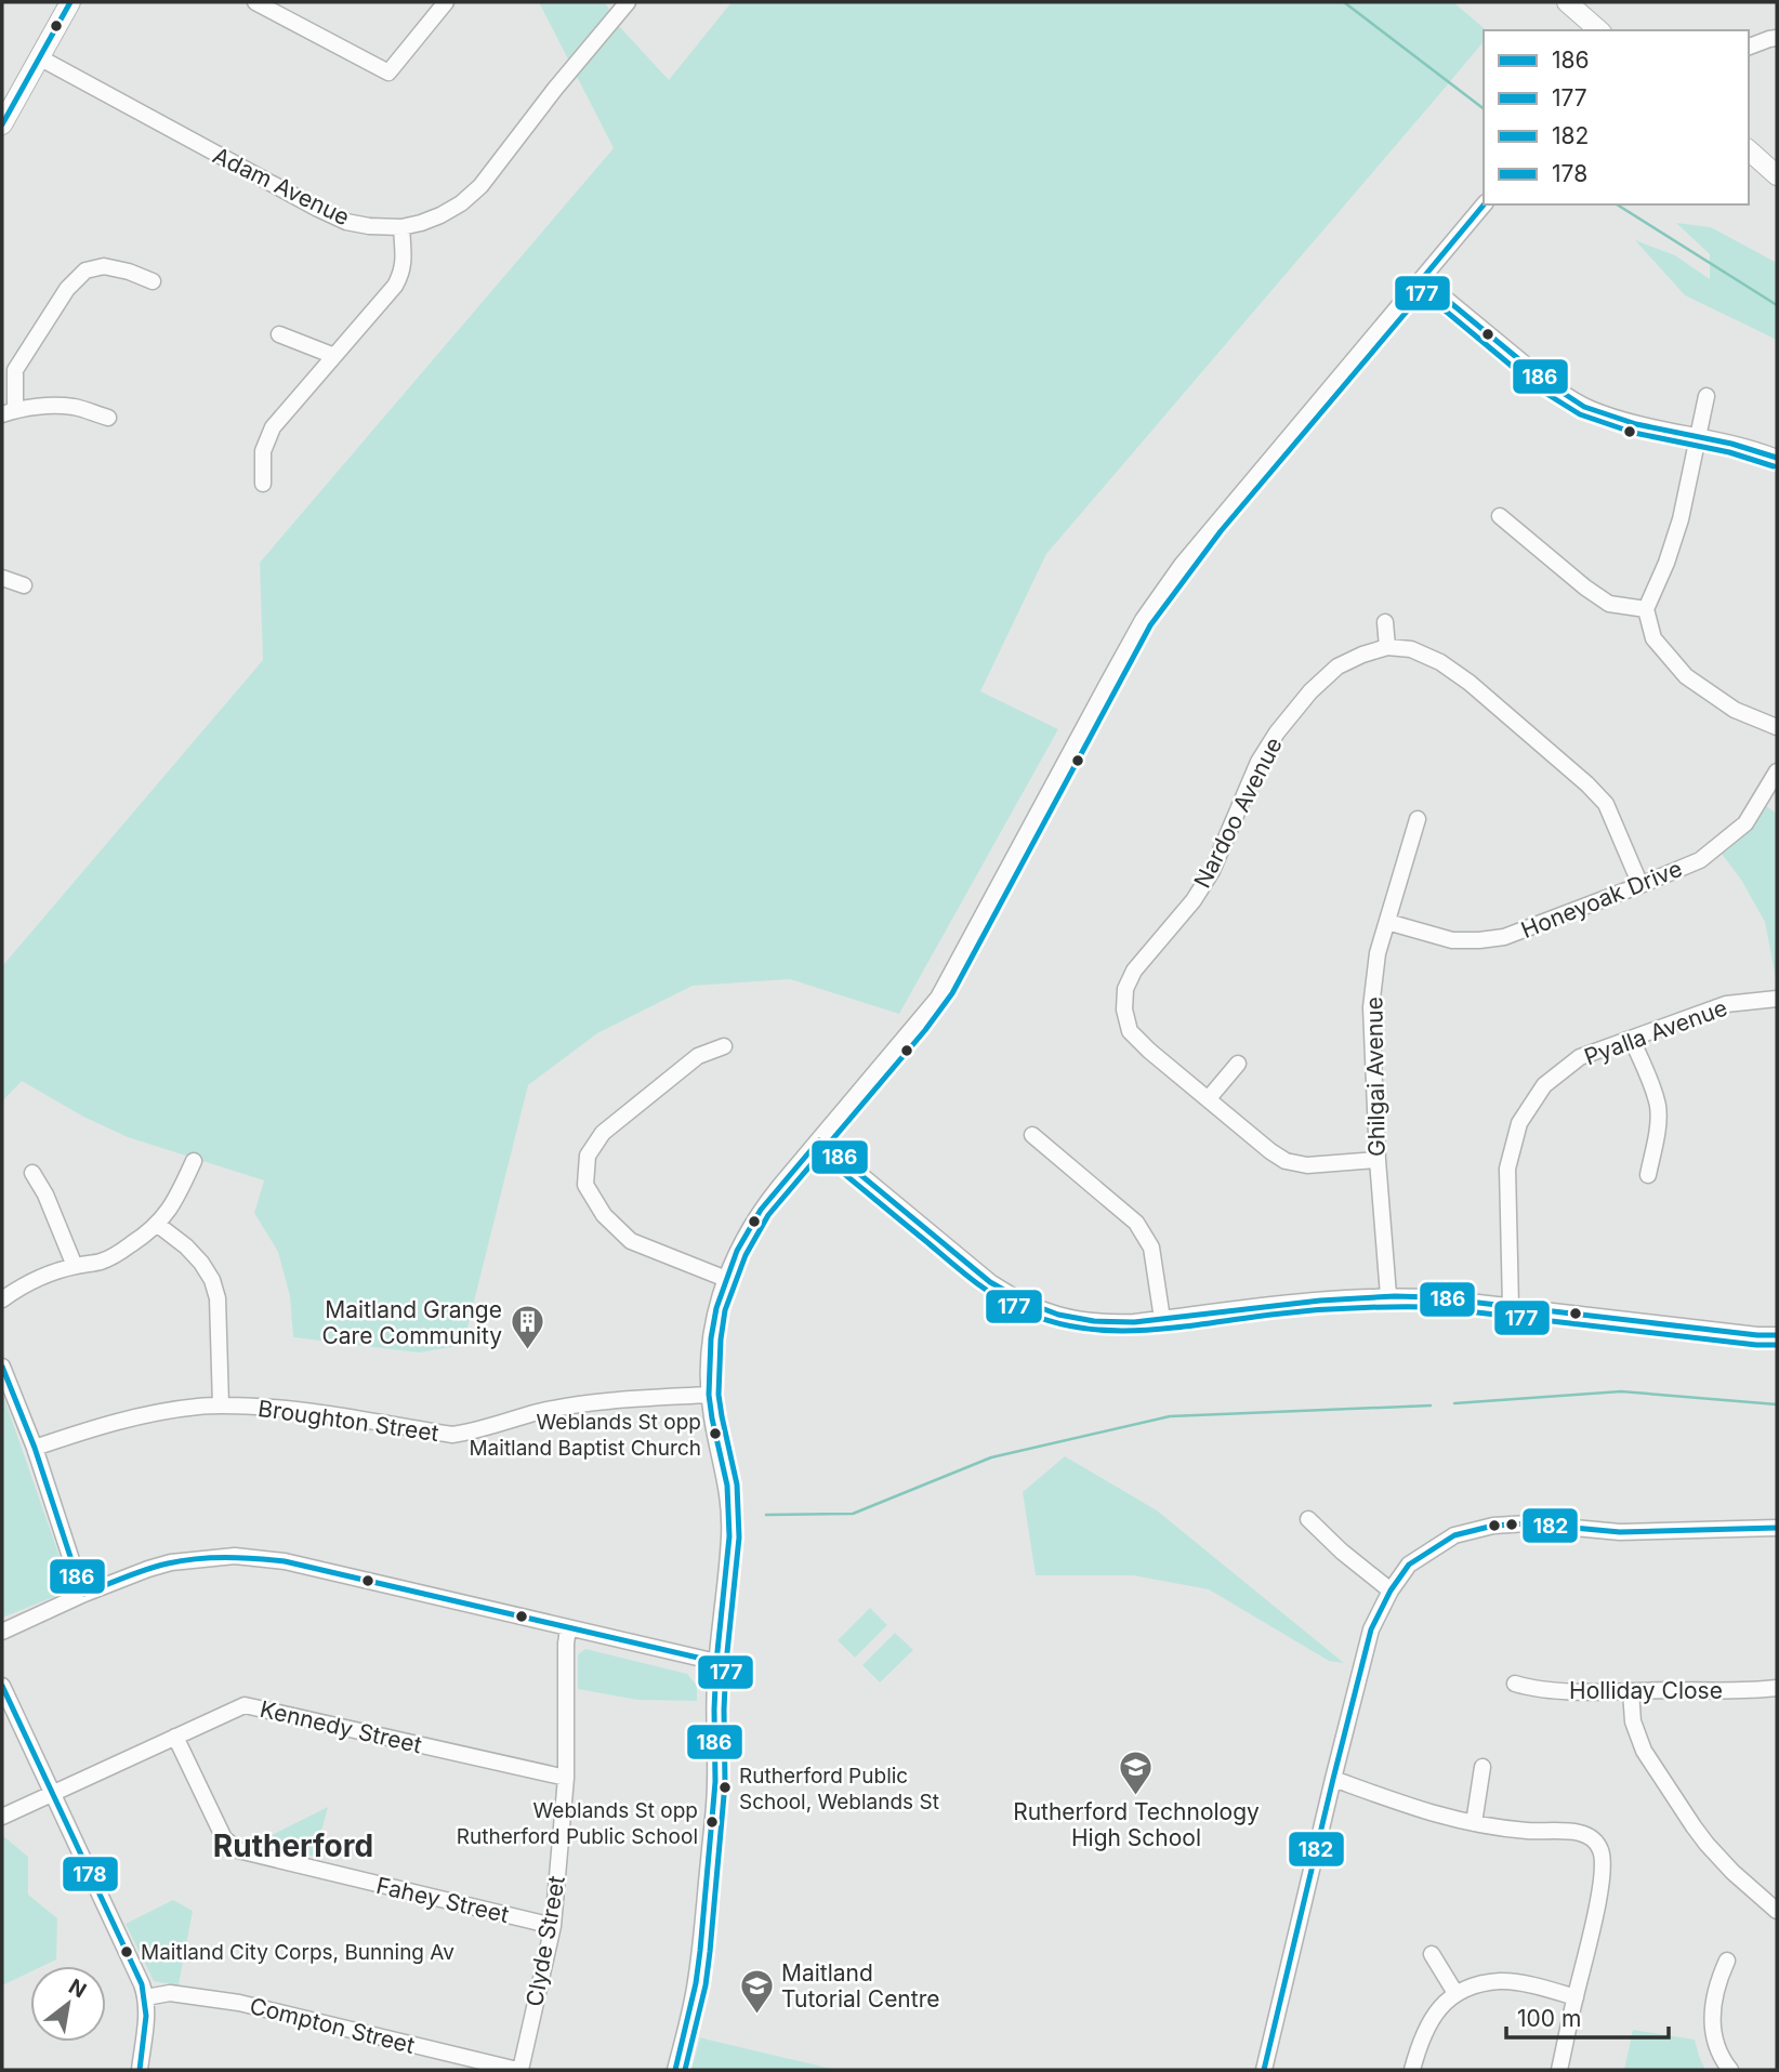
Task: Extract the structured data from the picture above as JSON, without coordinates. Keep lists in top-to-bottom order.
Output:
{
  "streets": {
    "street": [
      "Adam Avenue",
      "Nardoo Avenue",
      "Honeyoak Drive",
      "Pyalla Avenue",
      "Ghilgai Avenue",
      "Broughton Street",
      "Holliday Close",
      "Kennedy Street",
      "Fahey Street",
      "Clyde Street",
      "Compton Street"
    ]
  },
  "crossings": [
    ["Nardoo Avenue", "Ghilgai Avenue"],
    ["Honeyoak Drive", "Ghilgai Avenue"],
    ["Kennedy Street", "Fahey Street"],
    ["Kennedy Street", "Clyde Street"],
    ["Fahey Street", "Clyde Street"],
    ["Clyde Street", "Compton Street"]
  ],
  "districts": ["Rutherford"],
  "places": {
    "building": ["Maitland Grange Care Community"],
    "other": [
      "Weblands St opp Maitland Baptist Church",
      "Rutherford Public School, Weblands St",
      "Weblands St opp Rutherford Public School",
      "Maitland City Corps, Bunning Av"
    ],
    "school or university": ["Rutherford Technology High School", "Maitland Tutorial Centre"]
  },
  "lines": [
    "transit line 186",
    "transit line 177",
    "transit line 182",
    "transit line 178"
  ],
  "legend": [
    "186",
    "177",
    "182",
    "178"
  ],
  "scale_bar": "100 m",
  "north": "top right"
}
